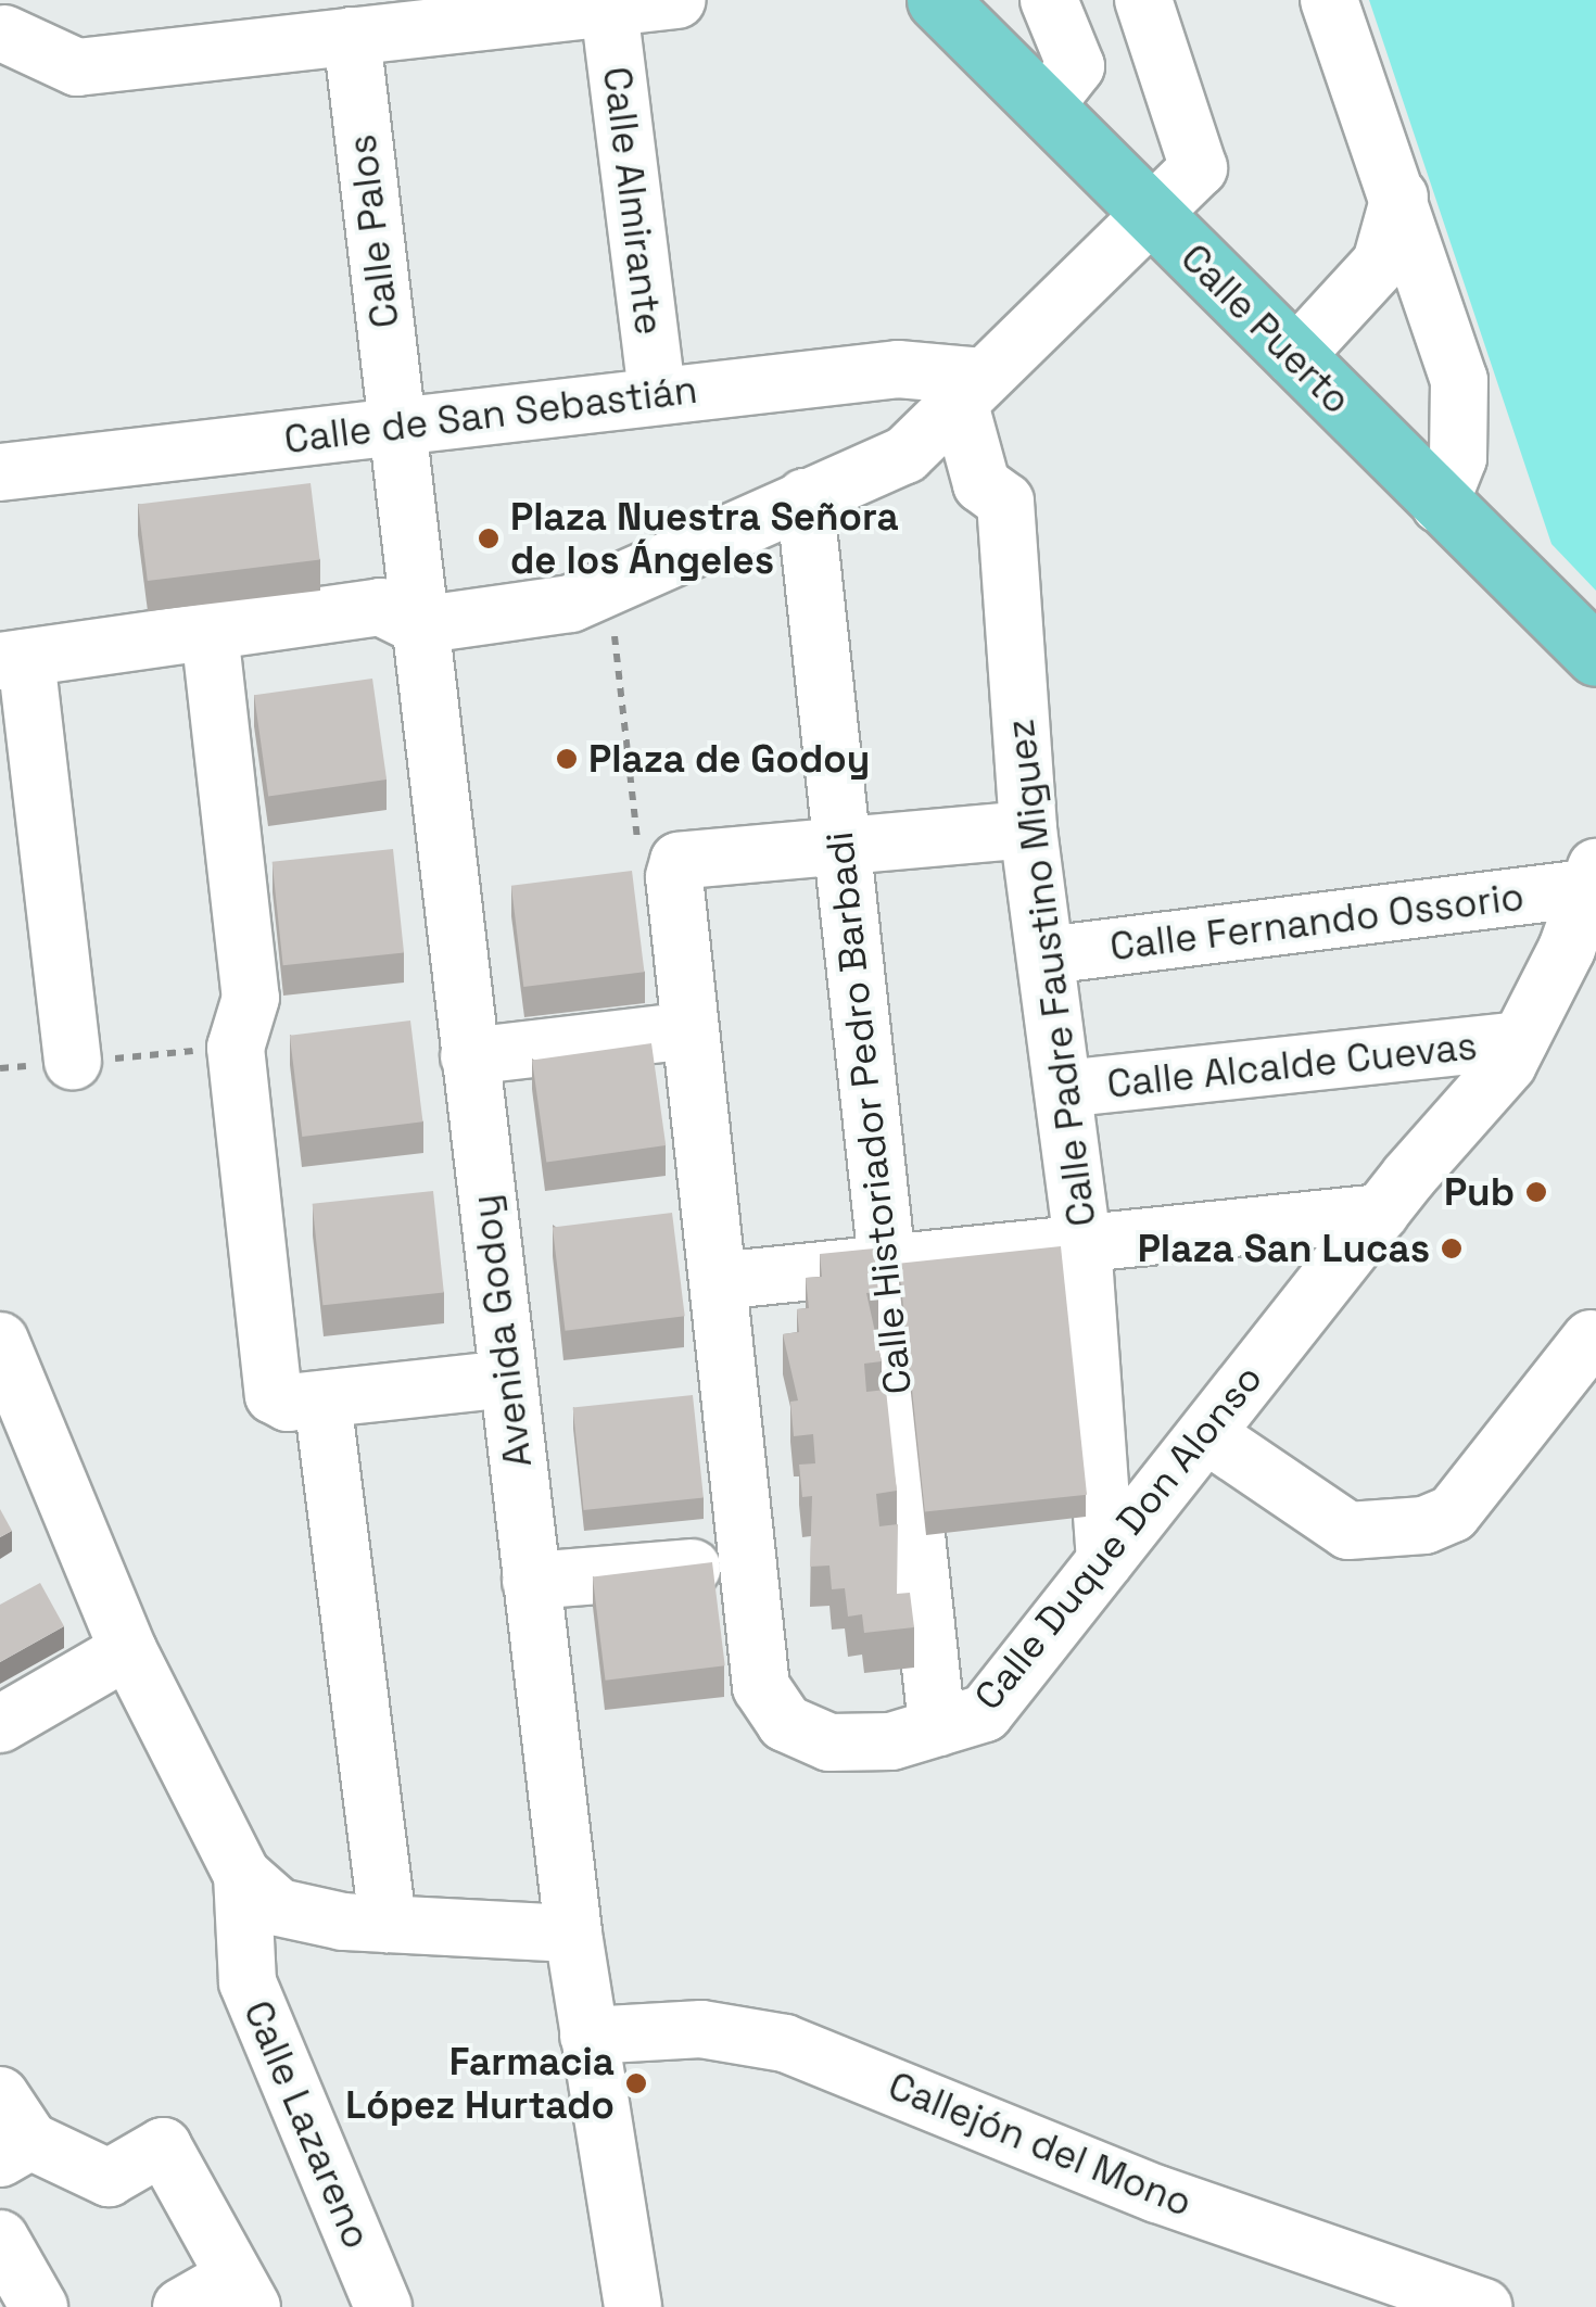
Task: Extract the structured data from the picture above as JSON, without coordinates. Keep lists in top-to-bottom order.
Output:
{
  "streets": {
    "main road": ["Calle Puerto"],
    "street": [
      "Calle Almirante",
      "Calle Palos",
      "Calle de San Sebastián",
      "Calle Fernando Ossorio",
      "Calle Padre Faustino Miguez",
      "Calle Alcalde Cuevas",
      "Calle Historiador Pedro Barbadi",
      "Avenida Godoy",
      "Calle Duque Don Alonso",
      "Calle Lazareno",
      "Callejón del Mono"
    ]
  },
  "crossings": [
    ["Calle Almirante", "Calle de San Sebastián"],
    ["Calle Palos", "Calle de San Sebastián"],
    ["Calle de San Sebastián", "Calle Padre Faustino Miguez"],
    ["Calle Fernando Ossorio", "Calle Padre Faustino Miguez"],
    ["Calle Fernando Ossorio", "Calle Duque Don Alonso"],
    ["Calle Padre Faustino Miguez", "Calle Alcalde Cuevas"],
    ["Calle Padre Faustino Miguez", "Calle Duque Don Alonso"],
    ["Calle Alcalde Cuevas", "Calle Duque Don Alonso"],
    ["Calle Historiador Pedro Barbadi", "Calle Duque Don Alonso"],
    ["Avenida Godoy", "Callejón del Mono"]
  ],
  "places": [
    "Plaza Nuestra Señora de los Ángeles",
    "Plaza de Godoy",
    "Pub",
    "Plaza San Lucas",
    "Farmacia López Hurtado"
  ]
}
